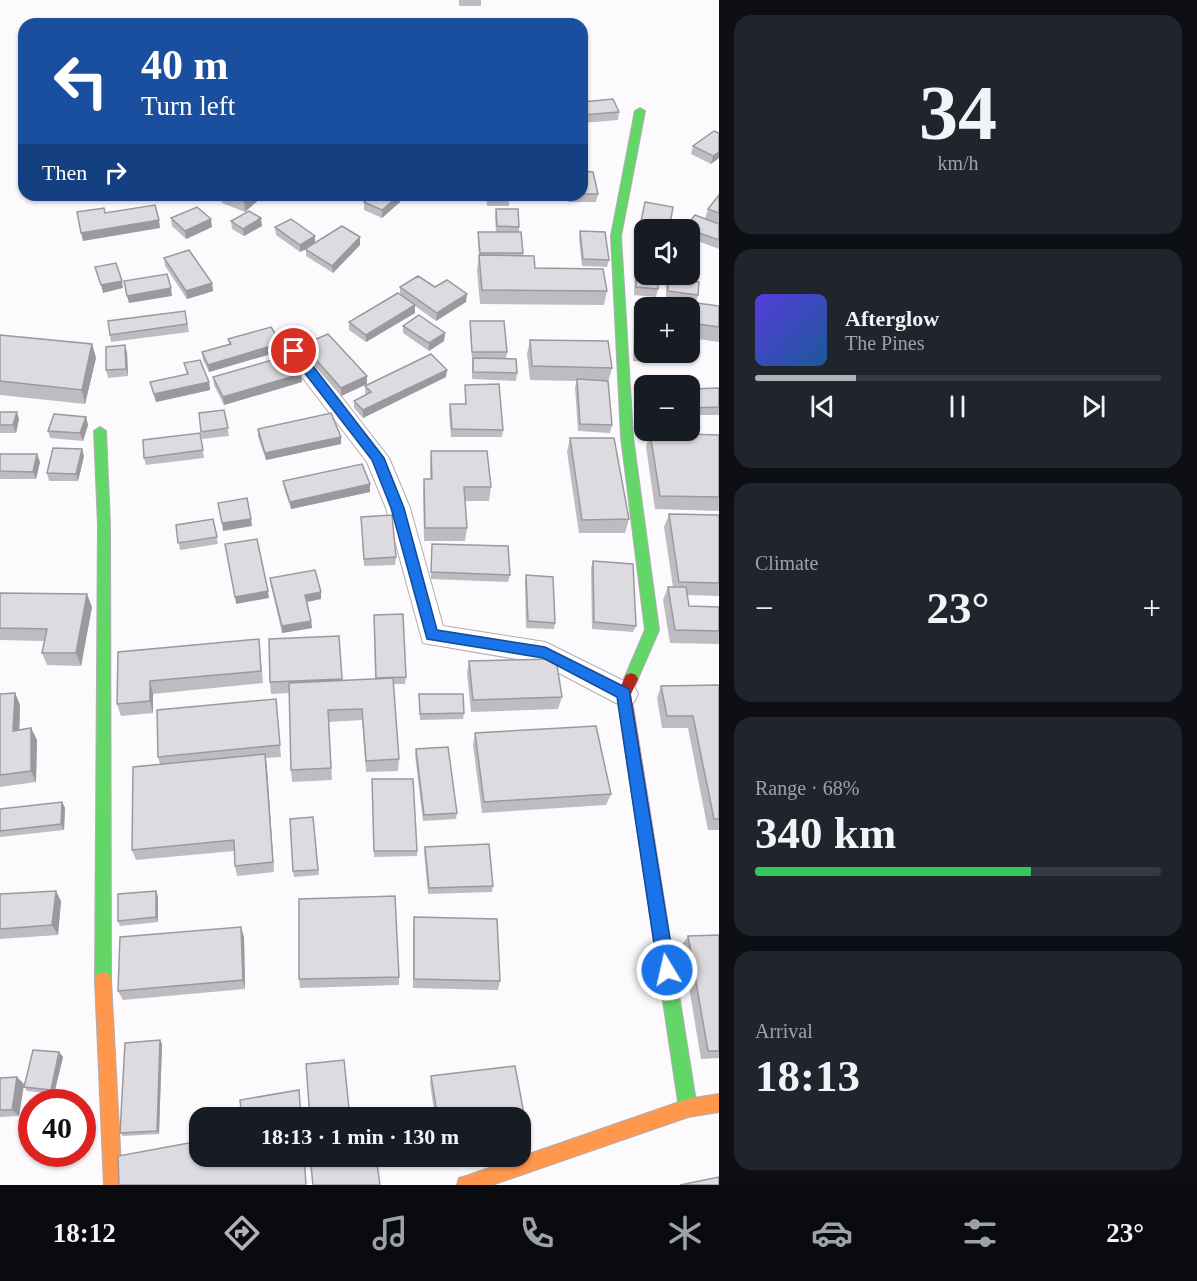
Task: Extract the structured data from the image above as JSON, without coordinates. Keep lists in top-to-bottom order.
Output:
{
  "page": {
    "tile": [
      ["34", "km/h"],
      "Climate",
      ["Range · 68%", "340 km"],
      ["Arrival", "18:13"]
    ],
    "turn": ["40 m", "Turn left"],
    "then": "Then",
    "map_buttons": ["+", "−"],
    "song": ["Afterglow", "The Pines"],
    "heat": ["−", "23°", "+"],
    "limit": "40",
    "trip": "18:13 · 1 min · 130 m",
    "tabs": ["18:12", "23°"]
  }
}
